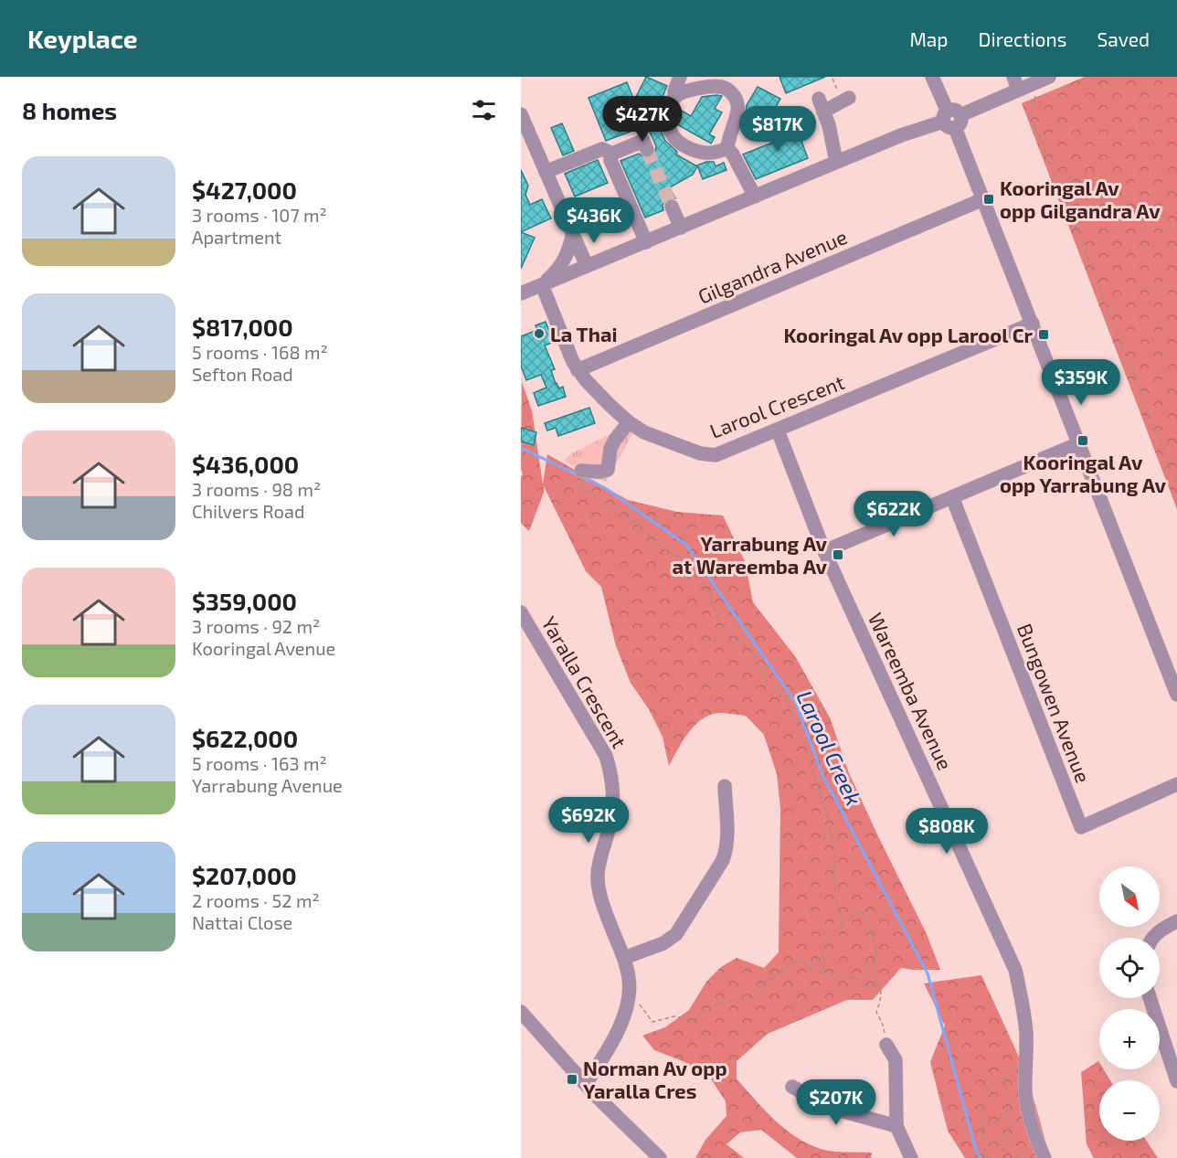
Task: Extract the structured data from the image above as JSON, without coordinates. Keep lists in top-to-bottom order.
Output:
{
  "streets": {
    "street": [
      "Gilgandra Avenue",
      "Larool Crescent",
      "Yaralla Crescent",
      "Wareemba Avenue",
      "Bungowen Avenue"
    ]
  },
  "crossings": [
    ["Gilgandra Avenue", "Larool Crescent"],
    ["Larool Crescent", "Wareemba Avenue"]
  ],
  "water": ["Larool Creek"],
  "places": {
    "transit": [
      "Kooringal Av opp Gilgandra Av",
      "Kooringal Av opp Larool Cr",
      "Kooringal Av opp Yarrabung Av",
      "Yarrabung Av at Wareemba Av",
      "Norman Av opp Yaralla Cres"
    ],
    "other": ["La Thai"]
  },
  "north": "bottom right",
  "page": {
    "header": "Keyplace",
    "nav": ["Map", "Directions", "Saved"],
    "heading": "8 homes",
    "price": [
      "$427K",
      "$817K",
      "$436K",
      "$359K",
      "$622K",
      "$692K",
      "$808K",
      "$207K"
    ],
    "list": [
      {
        "name": "$427,000",
        "note": "3 rooms · 107 m² · Apartment"
      },
      {
        "name": "$817,000",
        "note": "5 rooms · 168 m² · Sefton Road"
      },
      {
        "name": "$436,000",
        "note": "3 rooms · 98 m² · Chilvers Road"
      },
      {
        "name": "$359,000",
        "note": "3 rooms · 92 m² · Kooringal Avenue"
      },
      {
        "name": "$622,000",
        "note": "5 rooms · 163 m² · Yarrabung Avenue"
      },
      {
        "name": "$207,000",
        "note": "2 rooms · 52 m² · Nattai Close"
      }
    ],
    "map_buttons": ["+", "−"]
  }
}
